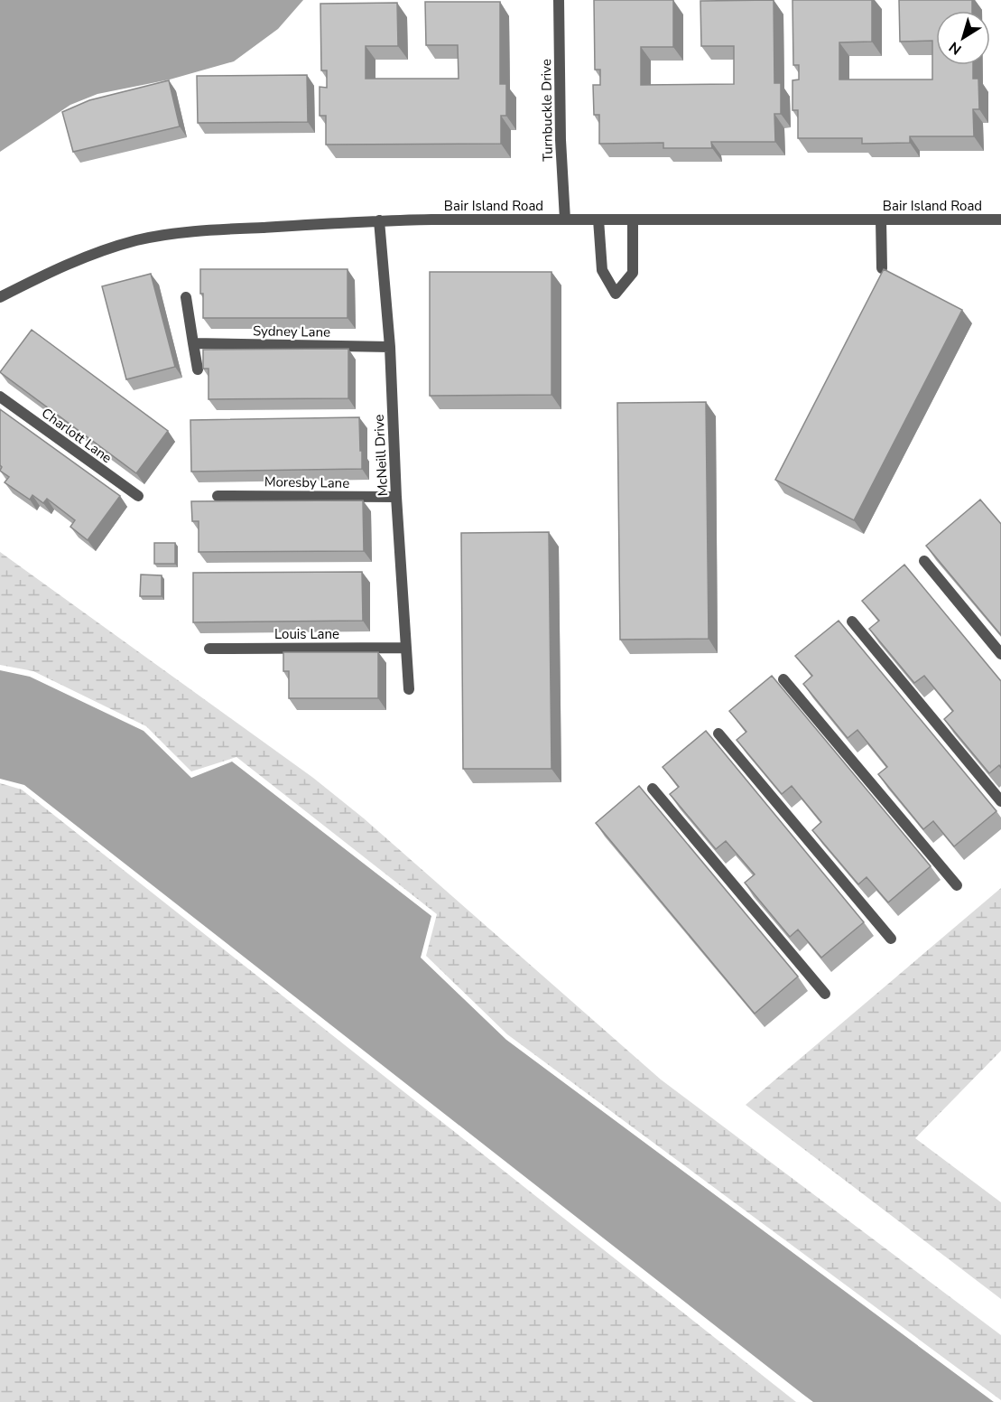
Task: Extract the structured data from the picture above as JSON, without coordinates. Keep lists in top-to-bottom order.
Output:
{
  "streets": {
    "street": [
      "Turnbuckle Drive",
      "Bair Island Road",
      "Sydney Lane",
      "Charlott Lane",
      "McNeill Drive",
      "Moresby Lane",
      "Louis Lane"
    ]
  },
  "crossings": [
    ["Turnbuckle Drive", "Bair Island Road"],
    ["Bair Island Road", "McNeill Drive"],
    ["Sydney Lane", "McNeill Drive"],
    ["McNeill Drive", "Moresby Lane"],
    ["McNeill Drive", "Louis Lane"]
  ],
  "north": "bottom left"
}
